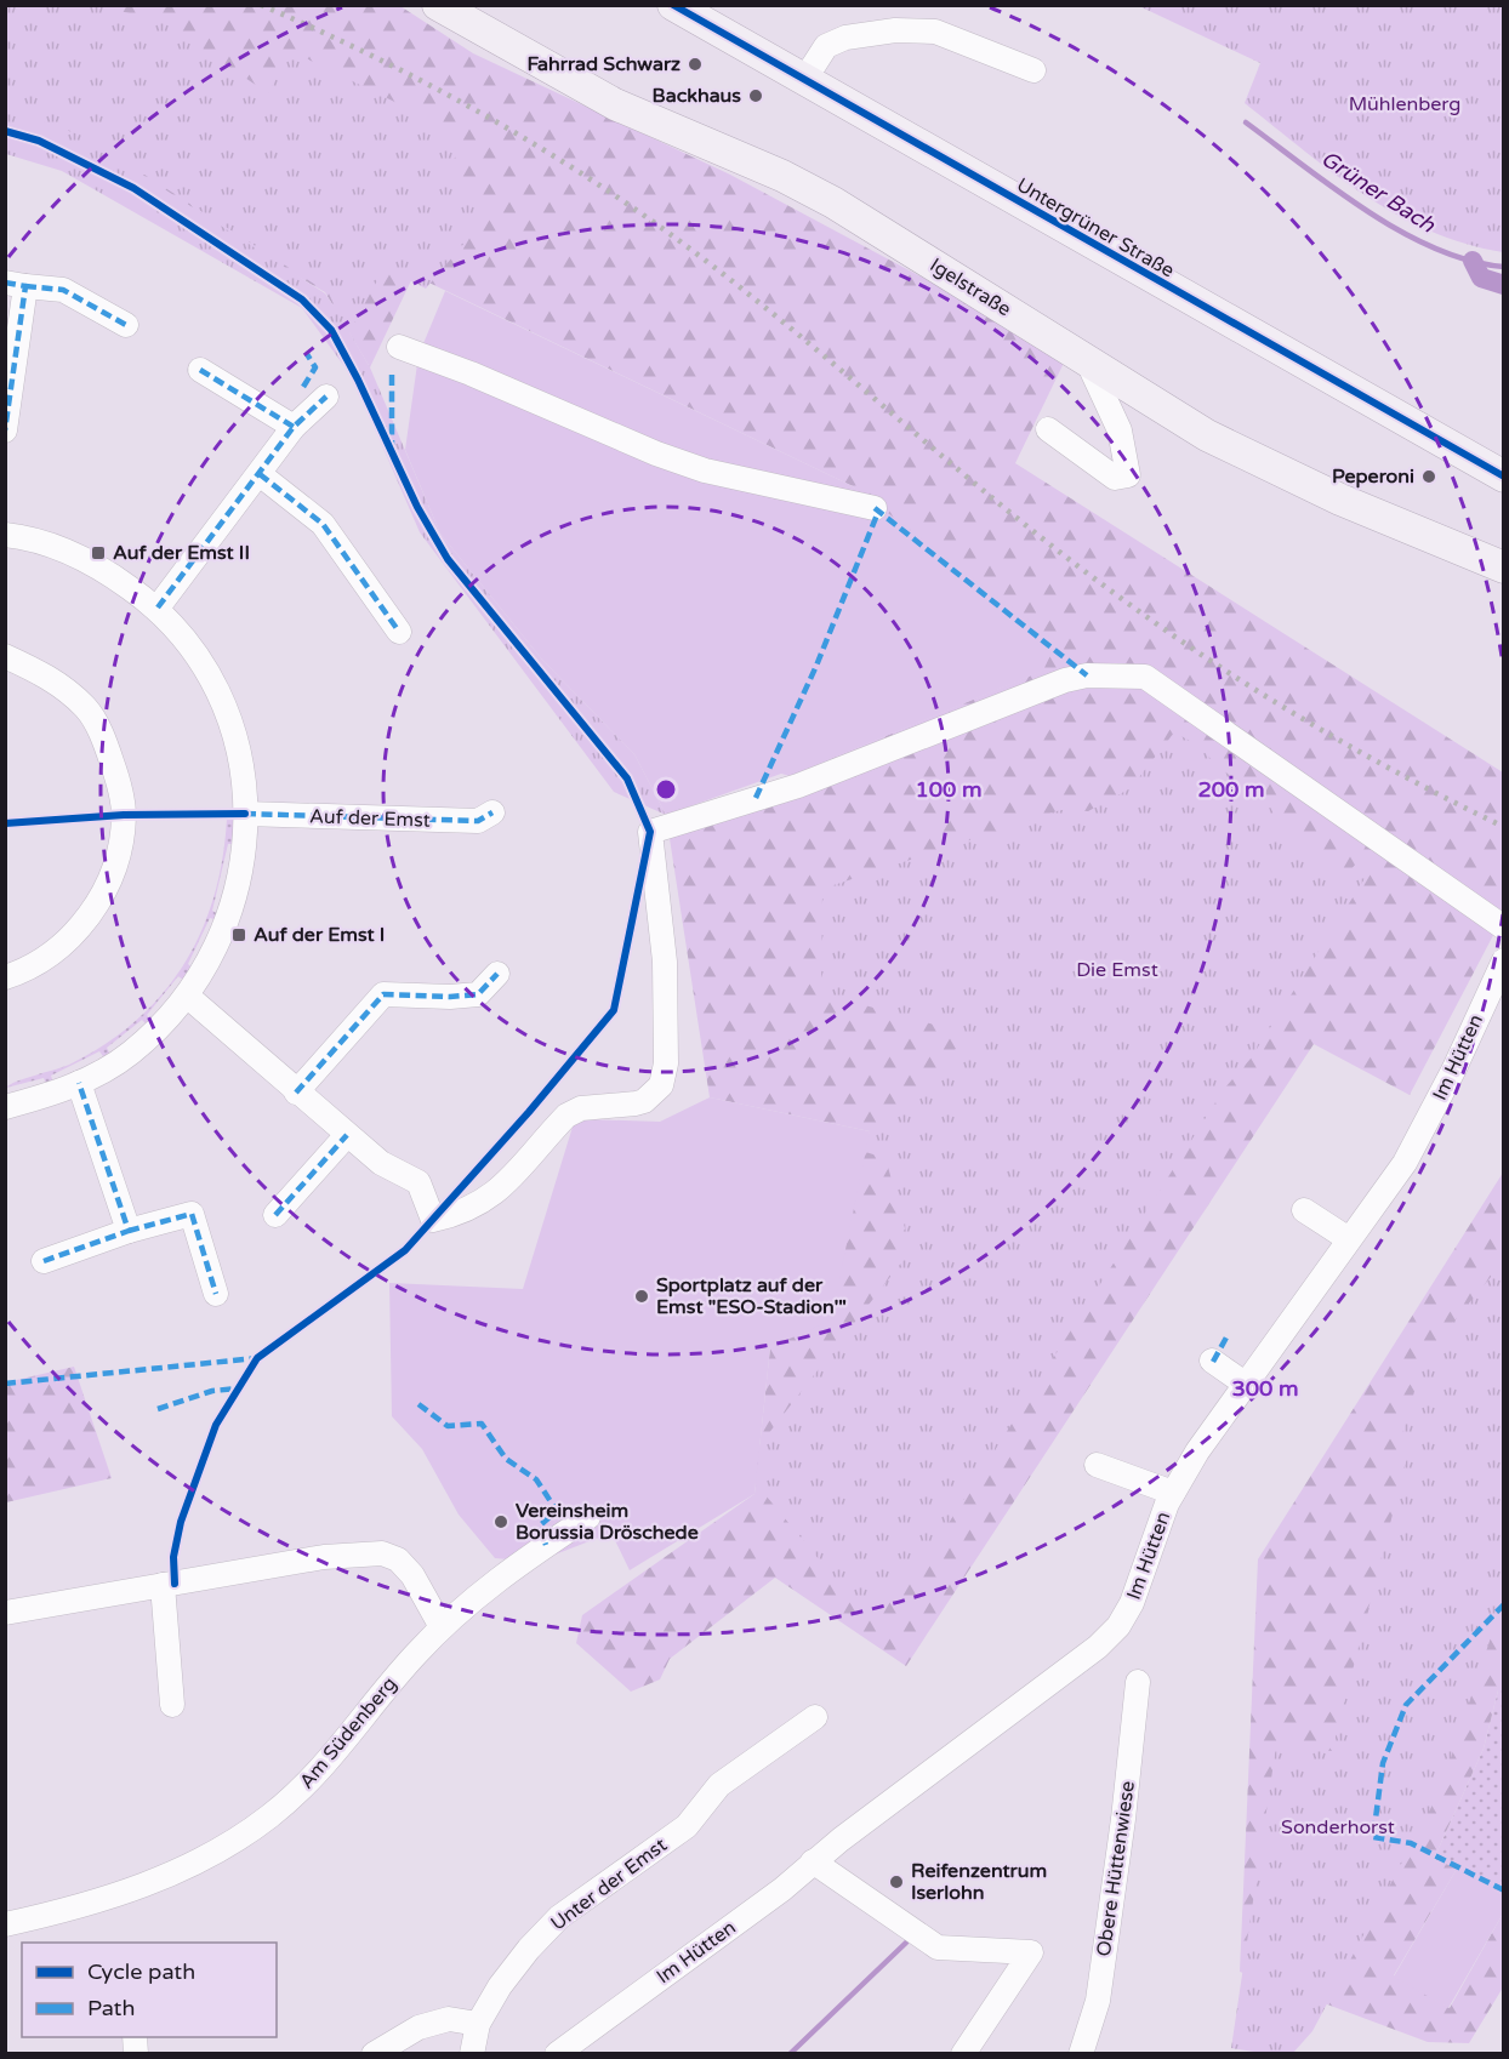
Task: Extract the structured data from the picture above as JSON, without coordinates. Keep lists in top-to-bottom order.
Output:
{
  "streets": {
    "main road": ["Untergrüner Straße", "Igelstraße"],
    "street": [
      "Auf der Emst",
      "Im Hütten",
      "Am Südenberg",
      "Obere Hüttenwiese",
      "Unter der Emst"
    ]
  },
  "water": ["Grüner Bach"],
  "parks": ["Mühlenberg", "Die Emst", "Sonderhorst"],
  "places": {
    "other": [
      "Fahrrad Schwarz",
      "Backhaus",
      "Peperoni",
      "Sportplatz auf der Emst \"ESO-Stadion'\"",
      "Vereinsheim Borussia Dröschede",
      "Reifenzentrum Iserlohn"
    ],
    "transit": ["Auf der Emst II", "Auf der Emst I"]
  },
  "legend": ["Cycle path", "Path"],
  "rings": ["100 m", "200 m", "300 m"]
}
